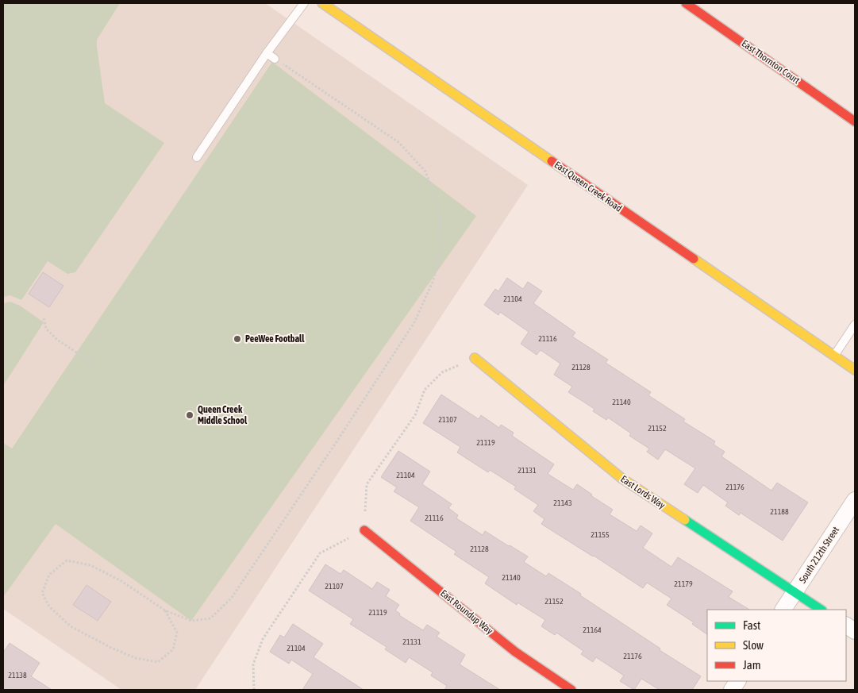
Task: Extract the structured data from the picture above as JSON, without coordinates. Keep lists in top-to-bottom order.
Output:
{
  "streets": {
    "street": [
      "East Thornton Court",
      "East Queen Creek Road",
      "East Lords Way",
      "South 212th Street",
      "East Roundup Way"
    ]
  },
  "crossings": [
    ["East Lords Way", "South 212th Street"]
  ],
  "places": ["PeeWee Football", "Queen Creek Middle School"],
  "house_numbers": [
    "21104",
    "21116",
    "21128",
    "21140",
    "21107",
    "21152",
    "21119",
    "21131",
    "21104",
    "21176",
    "21143",
    "21188",
    "21116",
    "21155",
    "21128",
    "21140",
    "21179",
    "21107",
    "21152",
    "21119",
    "21164",
    "21131",
    "21104",
    "21176",
    "21138"
  ],
  "legend": ["Fast", "Slow", "Jam"]
}
